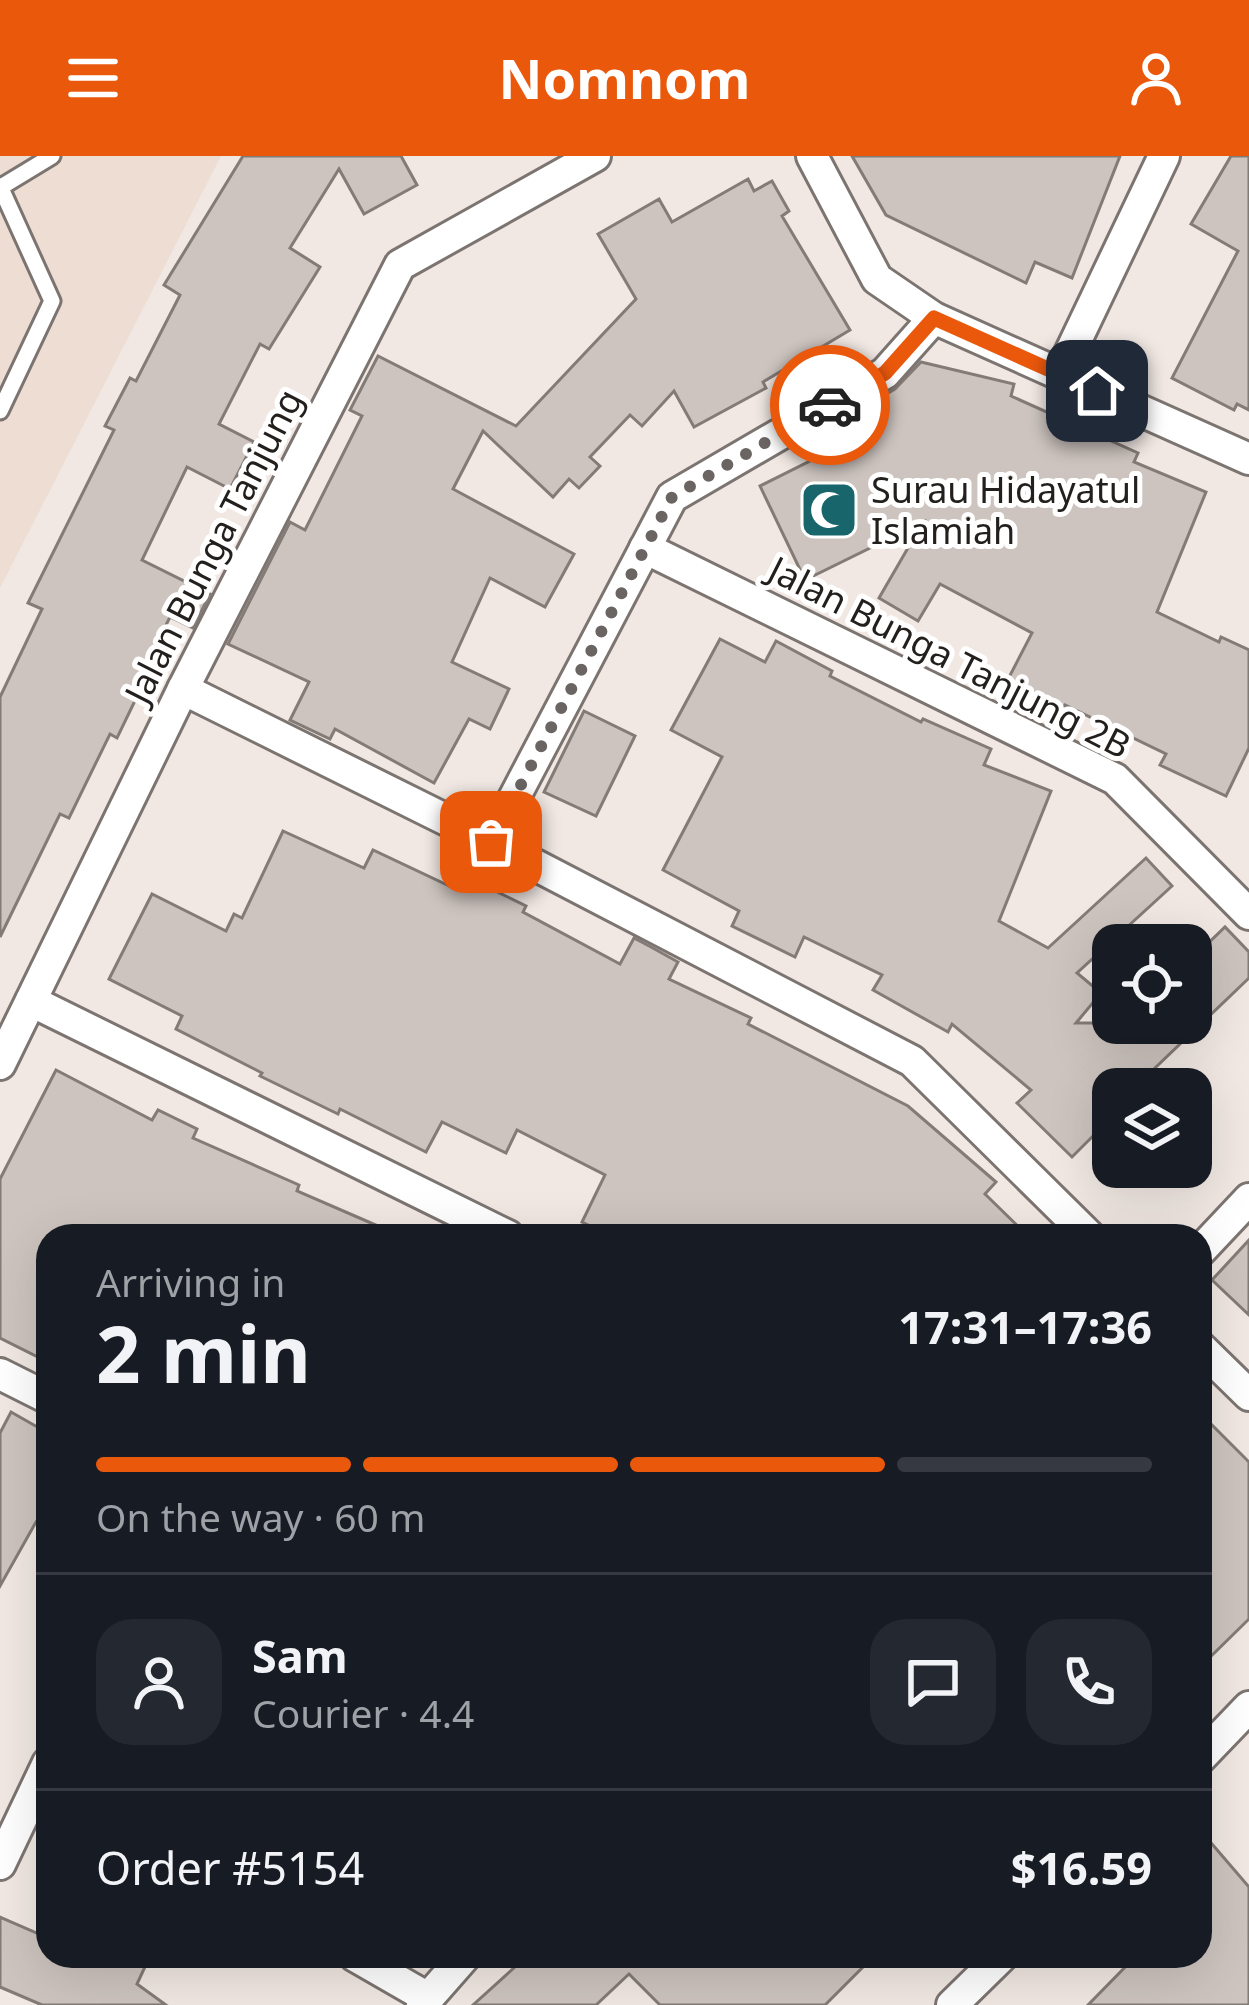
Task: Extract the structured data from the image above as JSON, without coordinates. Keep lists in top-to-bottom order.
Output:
{
  "streets": {
    "street": ["Jalan Bunga Tanjung", "Jalan Bunga Tanjung 2B"]
  },
  "places": {
    "mosque": ["Surau Hidayatul Islamiah"]
  },
  "page": {
    "header": "Nomnom",
    "heading": ["2 min", "Arriving in", "17:31–17:36"],
    "panel": [
      "Sam",
      "Courier · 4.4",
      "Order #5154",
      "$16.59"
    ],
    "bar": "On the way · 60 m"
  }
}
